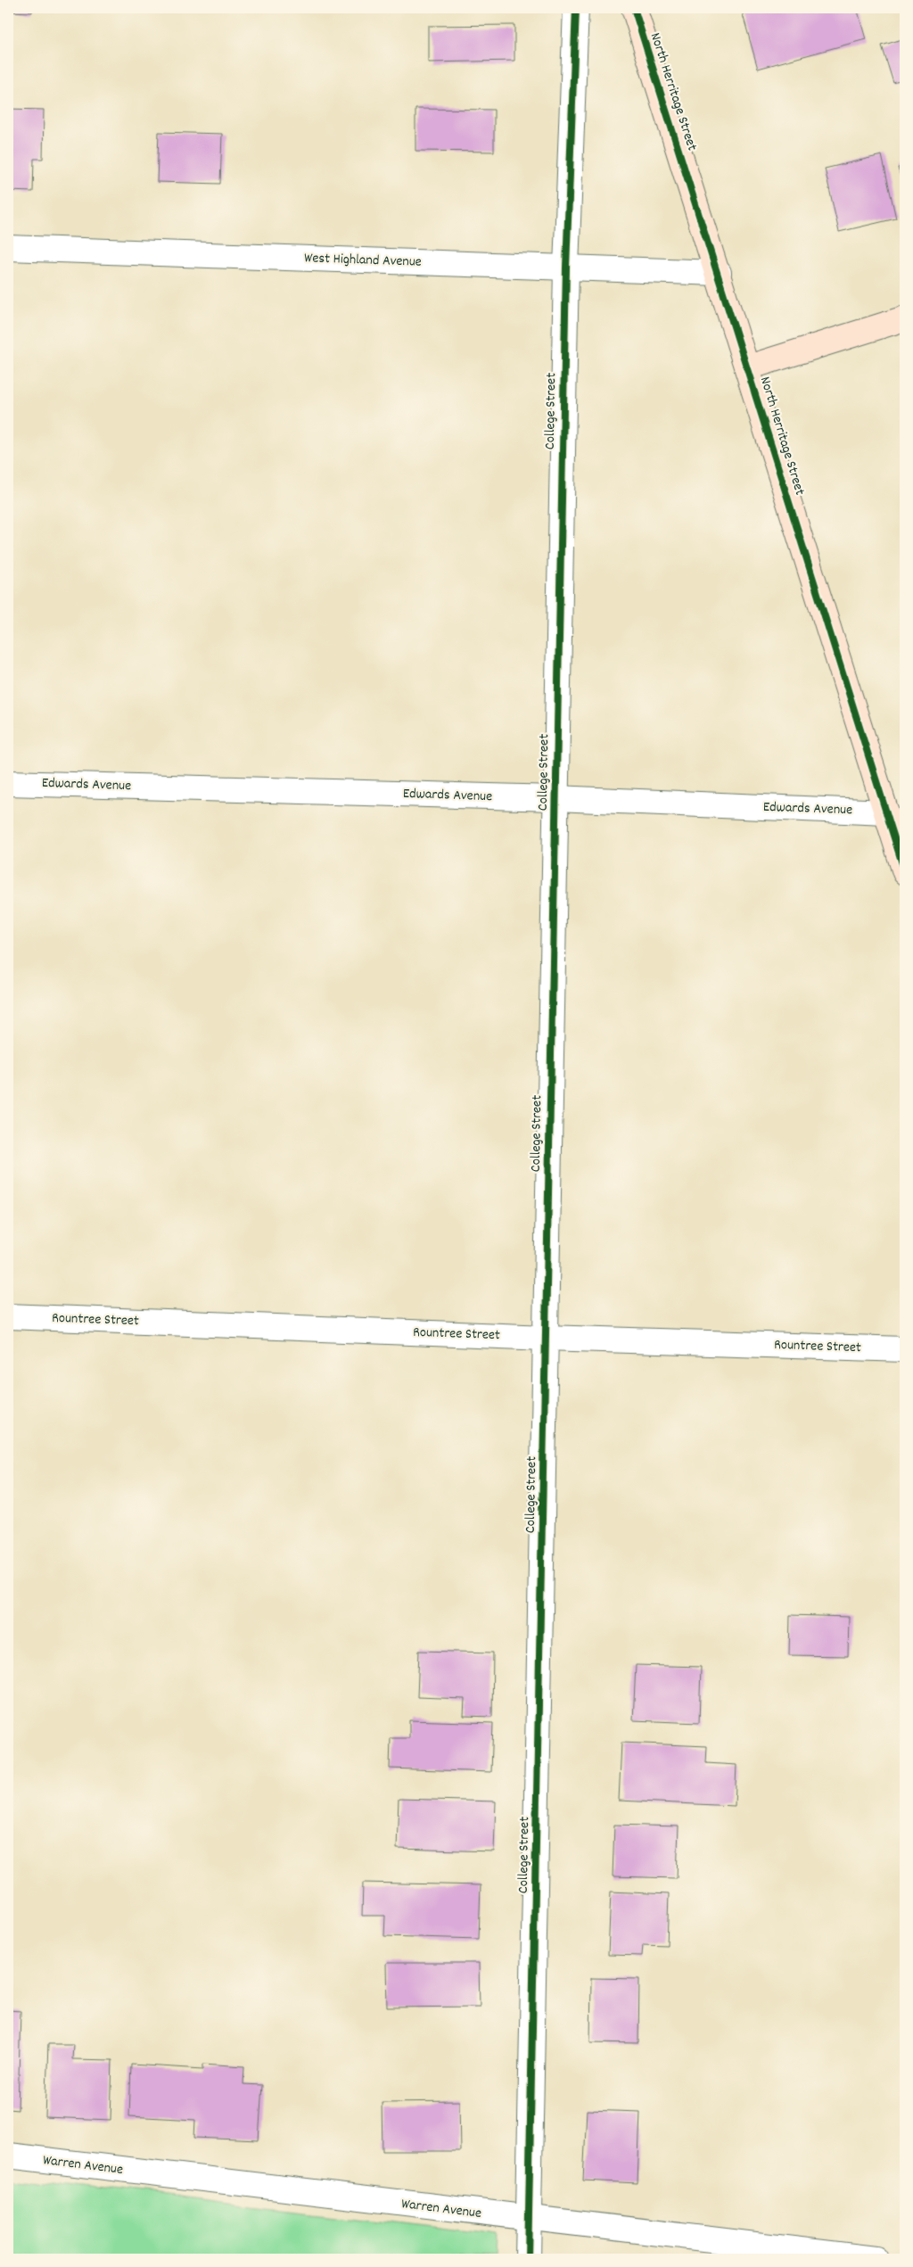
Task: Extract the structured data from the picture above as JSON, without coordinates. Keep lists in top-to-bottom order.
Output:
{
  "streets": {
    "street": [
      "North Herritage Street",
      "West Highland Avenue",
      "College Street",
      "Edwards Avenue",
      "Rountree Street",
      "Warren Avenue"
    ]
  },
  "crossings": [
    ["North Herritage Street", "West Highland Avenue"],
    ["North Herritage Street", "Edwards Avenue"],
    ["West Highland Avenue", "College Street"],
    ["College Street", "Edwards Avenue"],
    ["College Street", "Rountree Street"],
    ["College Street", "Warren Avenue"]
  ]
}
